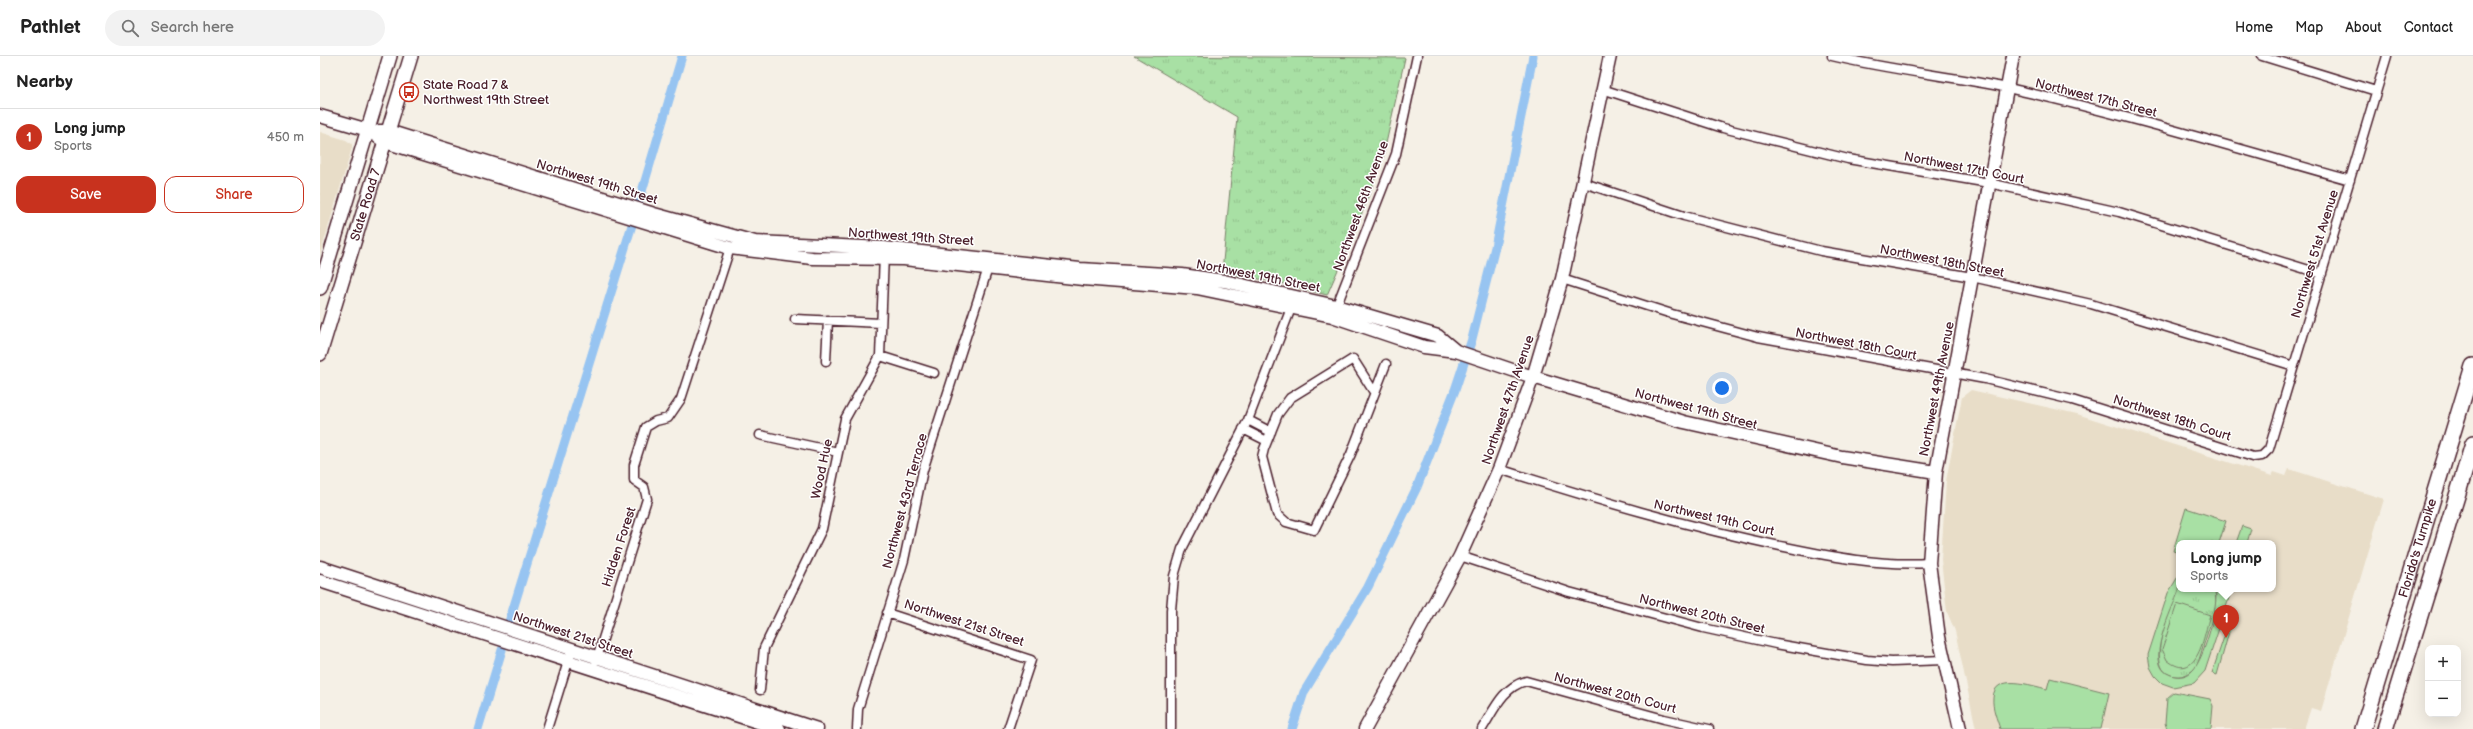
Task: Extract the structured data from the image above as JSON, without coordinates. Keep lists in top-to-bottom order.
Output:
{
  "streets": {
    "highway": ["Florida's Turnpike"],
    "main road": ["State Road 7"],
    "street": [
      "Northwest 17th Street",
      "Northwest 17th Court",
      "Northwest 19th Street",
      "Northwest 46th Avenue",
      "Northwest 51st Avenue",
      "Northwest 18th Street",
      "Northwest 18th Court",
      "Northwest 49th Avenue",
      "Northwest 47th Avenue",
      "Wood Hue",
      "Northwest 43rd Terrace",
      "Northwest 19th Court",
      "Hidden Forest",
      "Northwest 20th Street",
      "Northwest 21st Street",
      "Northwest 20th Court"
    ]
  },
  "crossings": [
    ["Northwest 17th Street", "Northwest 51st Avenue"],
    ["Northwest 17th Street", "Northwest 49th Avenue"],
    ["Northwest 17th Court", "Northwest 51st Avenue"],
    ["Northwest 17th Court", "Northwest 49th Avenue"],
    ["Northwest 17th Court", "Northwest 47th Avenue"],
    ["Northwest 19th Street", "State Road 7"],
    ["Northwest 19th Street", "Northwest 46th Avenue"],
    ["Northwest 19th Street", "Northwest 49th Avenue"],
    ["Northwest 19th Street", "Northwest 47th Avenue"],
    ["Northwest 19th Street", "Wood Hue"],
    ["Northwest 19th Street", "Northwest 43rd Terrace"],
    ["Northwest 19th Street", "Hidden Forest"],
    ["Northwest 51st Avenue", "Northwest 18th Street"],
    ["Northwest 51st Avenue", "Northwest 18th Court"],
    ["Northwest 18th Street", "Northwest 49th Avenue"],
    ["Northwest 18th Street", "Northwest 47th Avenue"],
    ["Northwest 18th Court", "Northwest 49th Avenue"],
    ["Northwest 18th Court", "Northwest 47th Avenue"],
    ["Northwest 49th Avenue", "Northwest 19th Court"],
    ["Northwest 49th Avenue", "Northwest 20th Street"],
    ["Northwest 47th Avenue", "Northwest 19th Court"],
    ["Northwest 47th Avenue", "Northwest 20th Street"],
    ["Northwest 43rd Terrace", "Northwest 21st Street"],
    ["Hidden Forest", "Northwest 21st Street"]
  ],
  "places": {
    "bus stop": ["State Road 7 & Northwest 19th Street"]
  },
  "page": {
    "header": "Pathlet",
    "search": "Search here",
    "nav": [
      "Home",
      "Map",
      "About",
      "Contact"
    ],
    "heading": "Nearby",
    "list": [
      {
        "mark": "1",
        "name": "Long jump",
        "note": "Sports",
        "value": "450 m"
      }
    ],
    "buttons": ["Save", "Share"],
    "popup": ["Long jump", "Sports"],
    "pins": "1",
    "map_buttons": ["+", "−"]
  }
}
